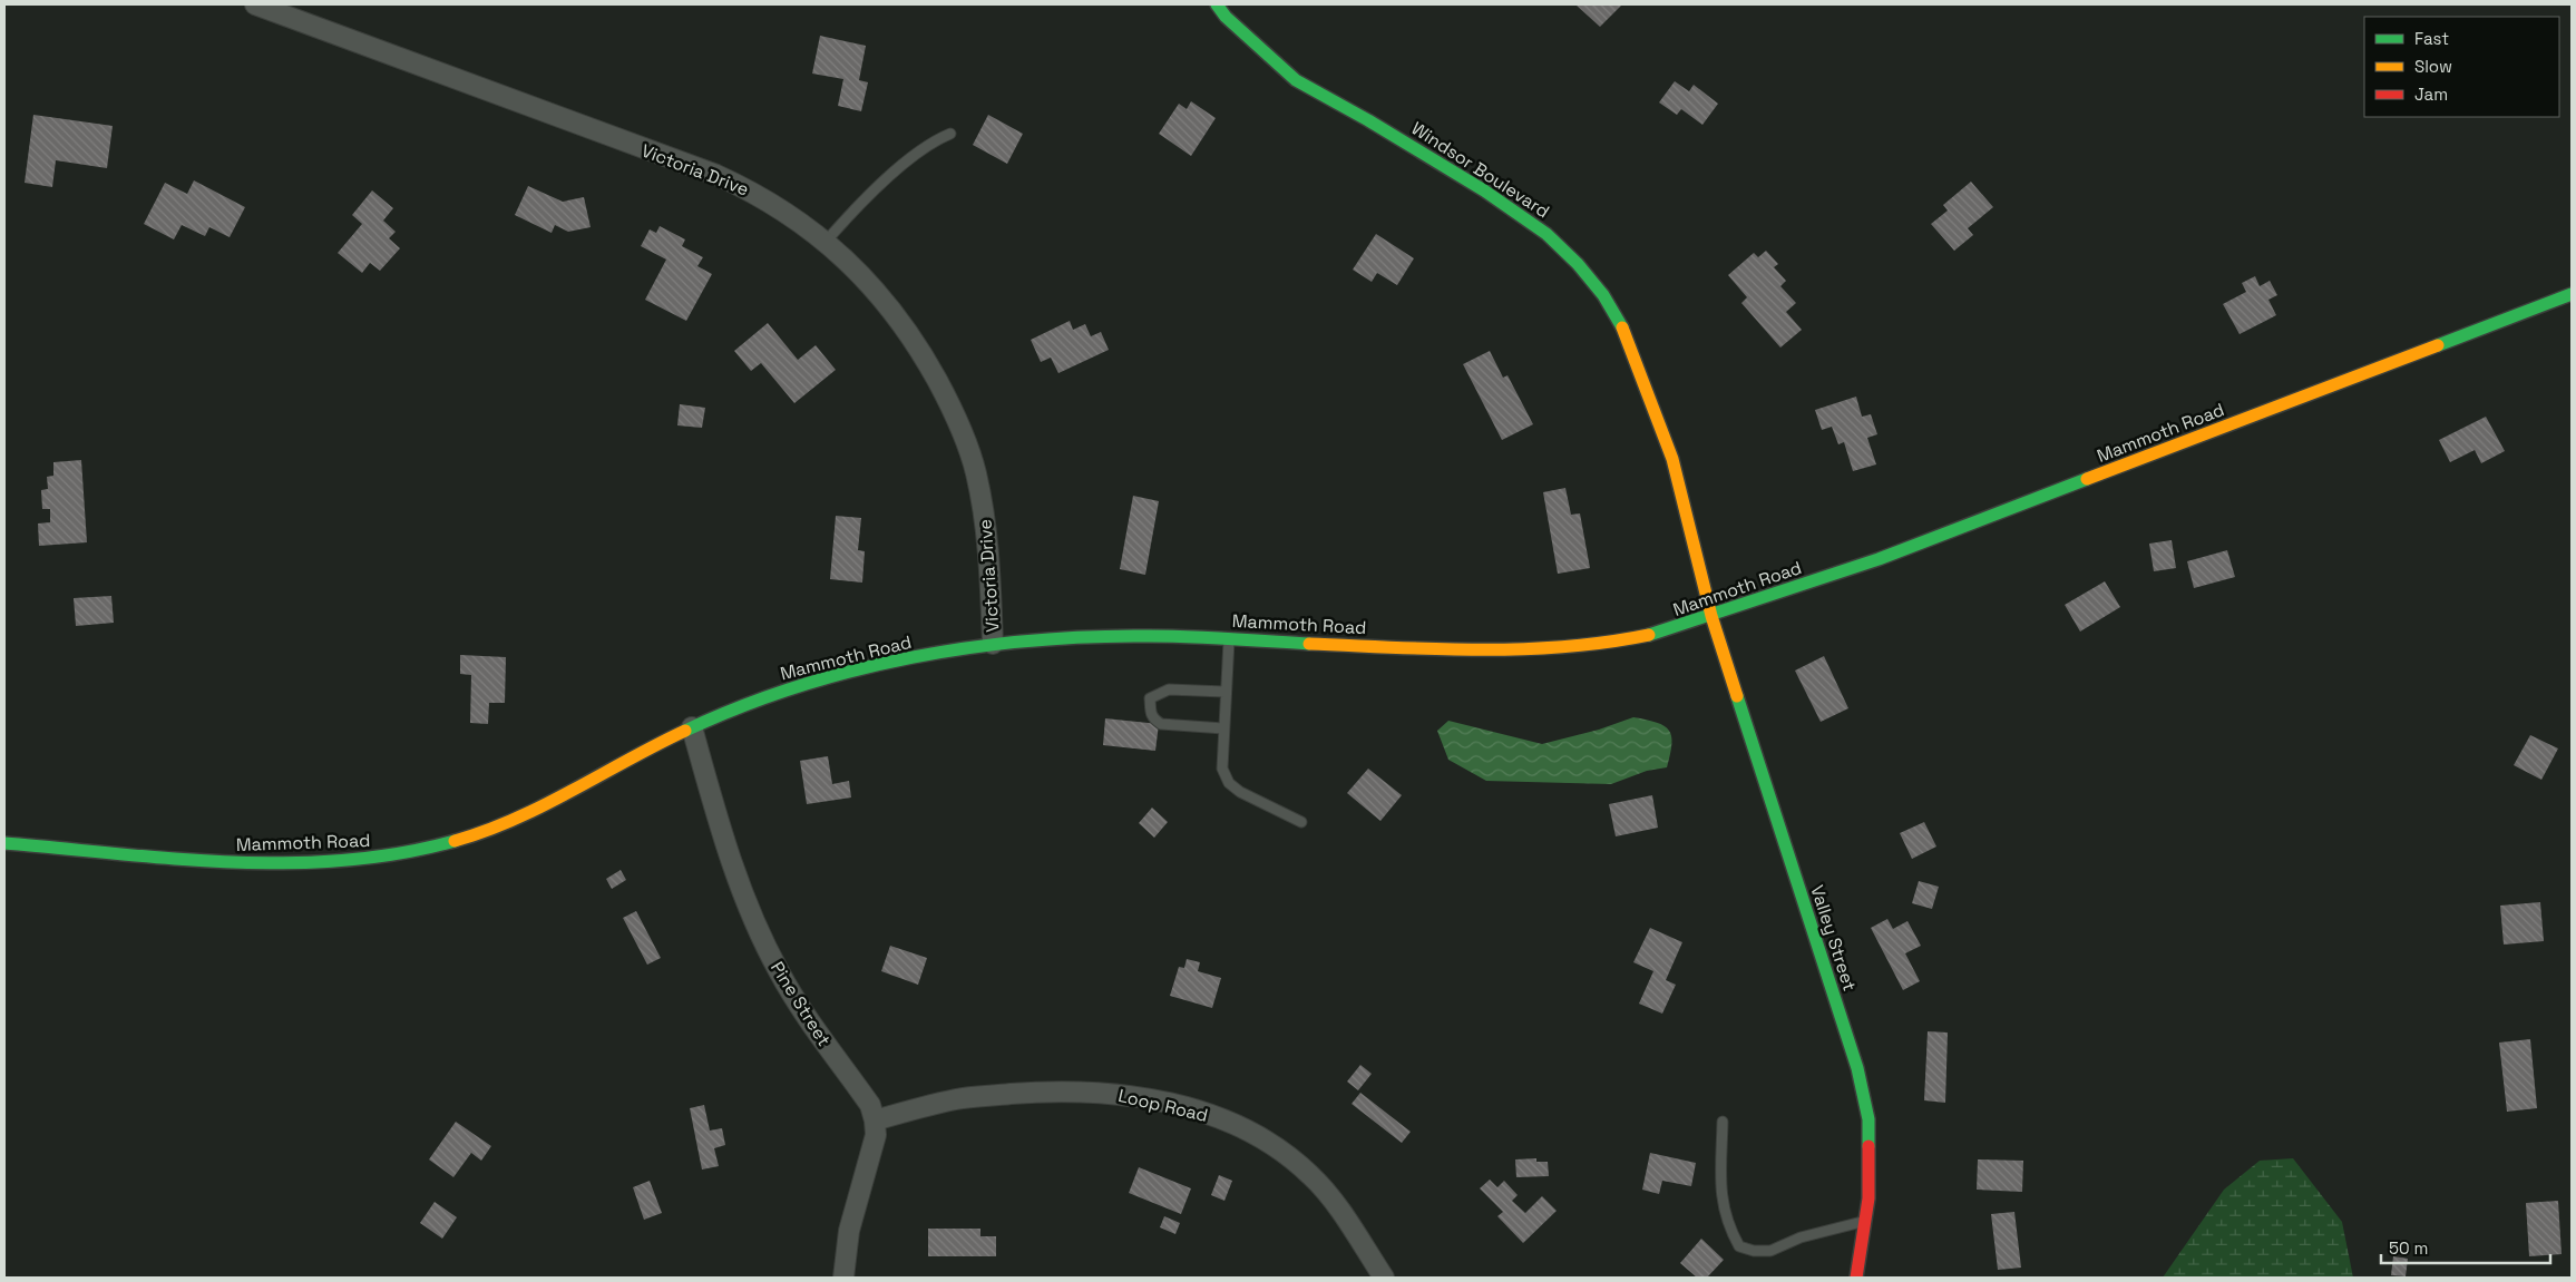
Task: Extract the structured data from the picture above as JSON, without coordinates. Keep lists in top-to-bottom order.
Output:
{
  "streets": {
    "main road": ["Windsor Boulevard", "Mammoth Road", "Valley Street"],
    "street": ["Victoria Drive", "Pine Street", "Loop Road"]
  },
  "crossings": [
    ["Victoria Drive", "Mammoth Road"],
    ["Windsor Boulevard", "Mammoth Road"],
    ["Windsor Boulevard", "Valley Street"],
    ["Mammoth Road", "Valley Street"],
    ["Mammoth Road", "Pine Street"],
    ["Pine Street", "Loop Road"]
  ],
  "legend": ["Fast", "Slow", "Jam"],
  "scale_bar": "50 m"
}
